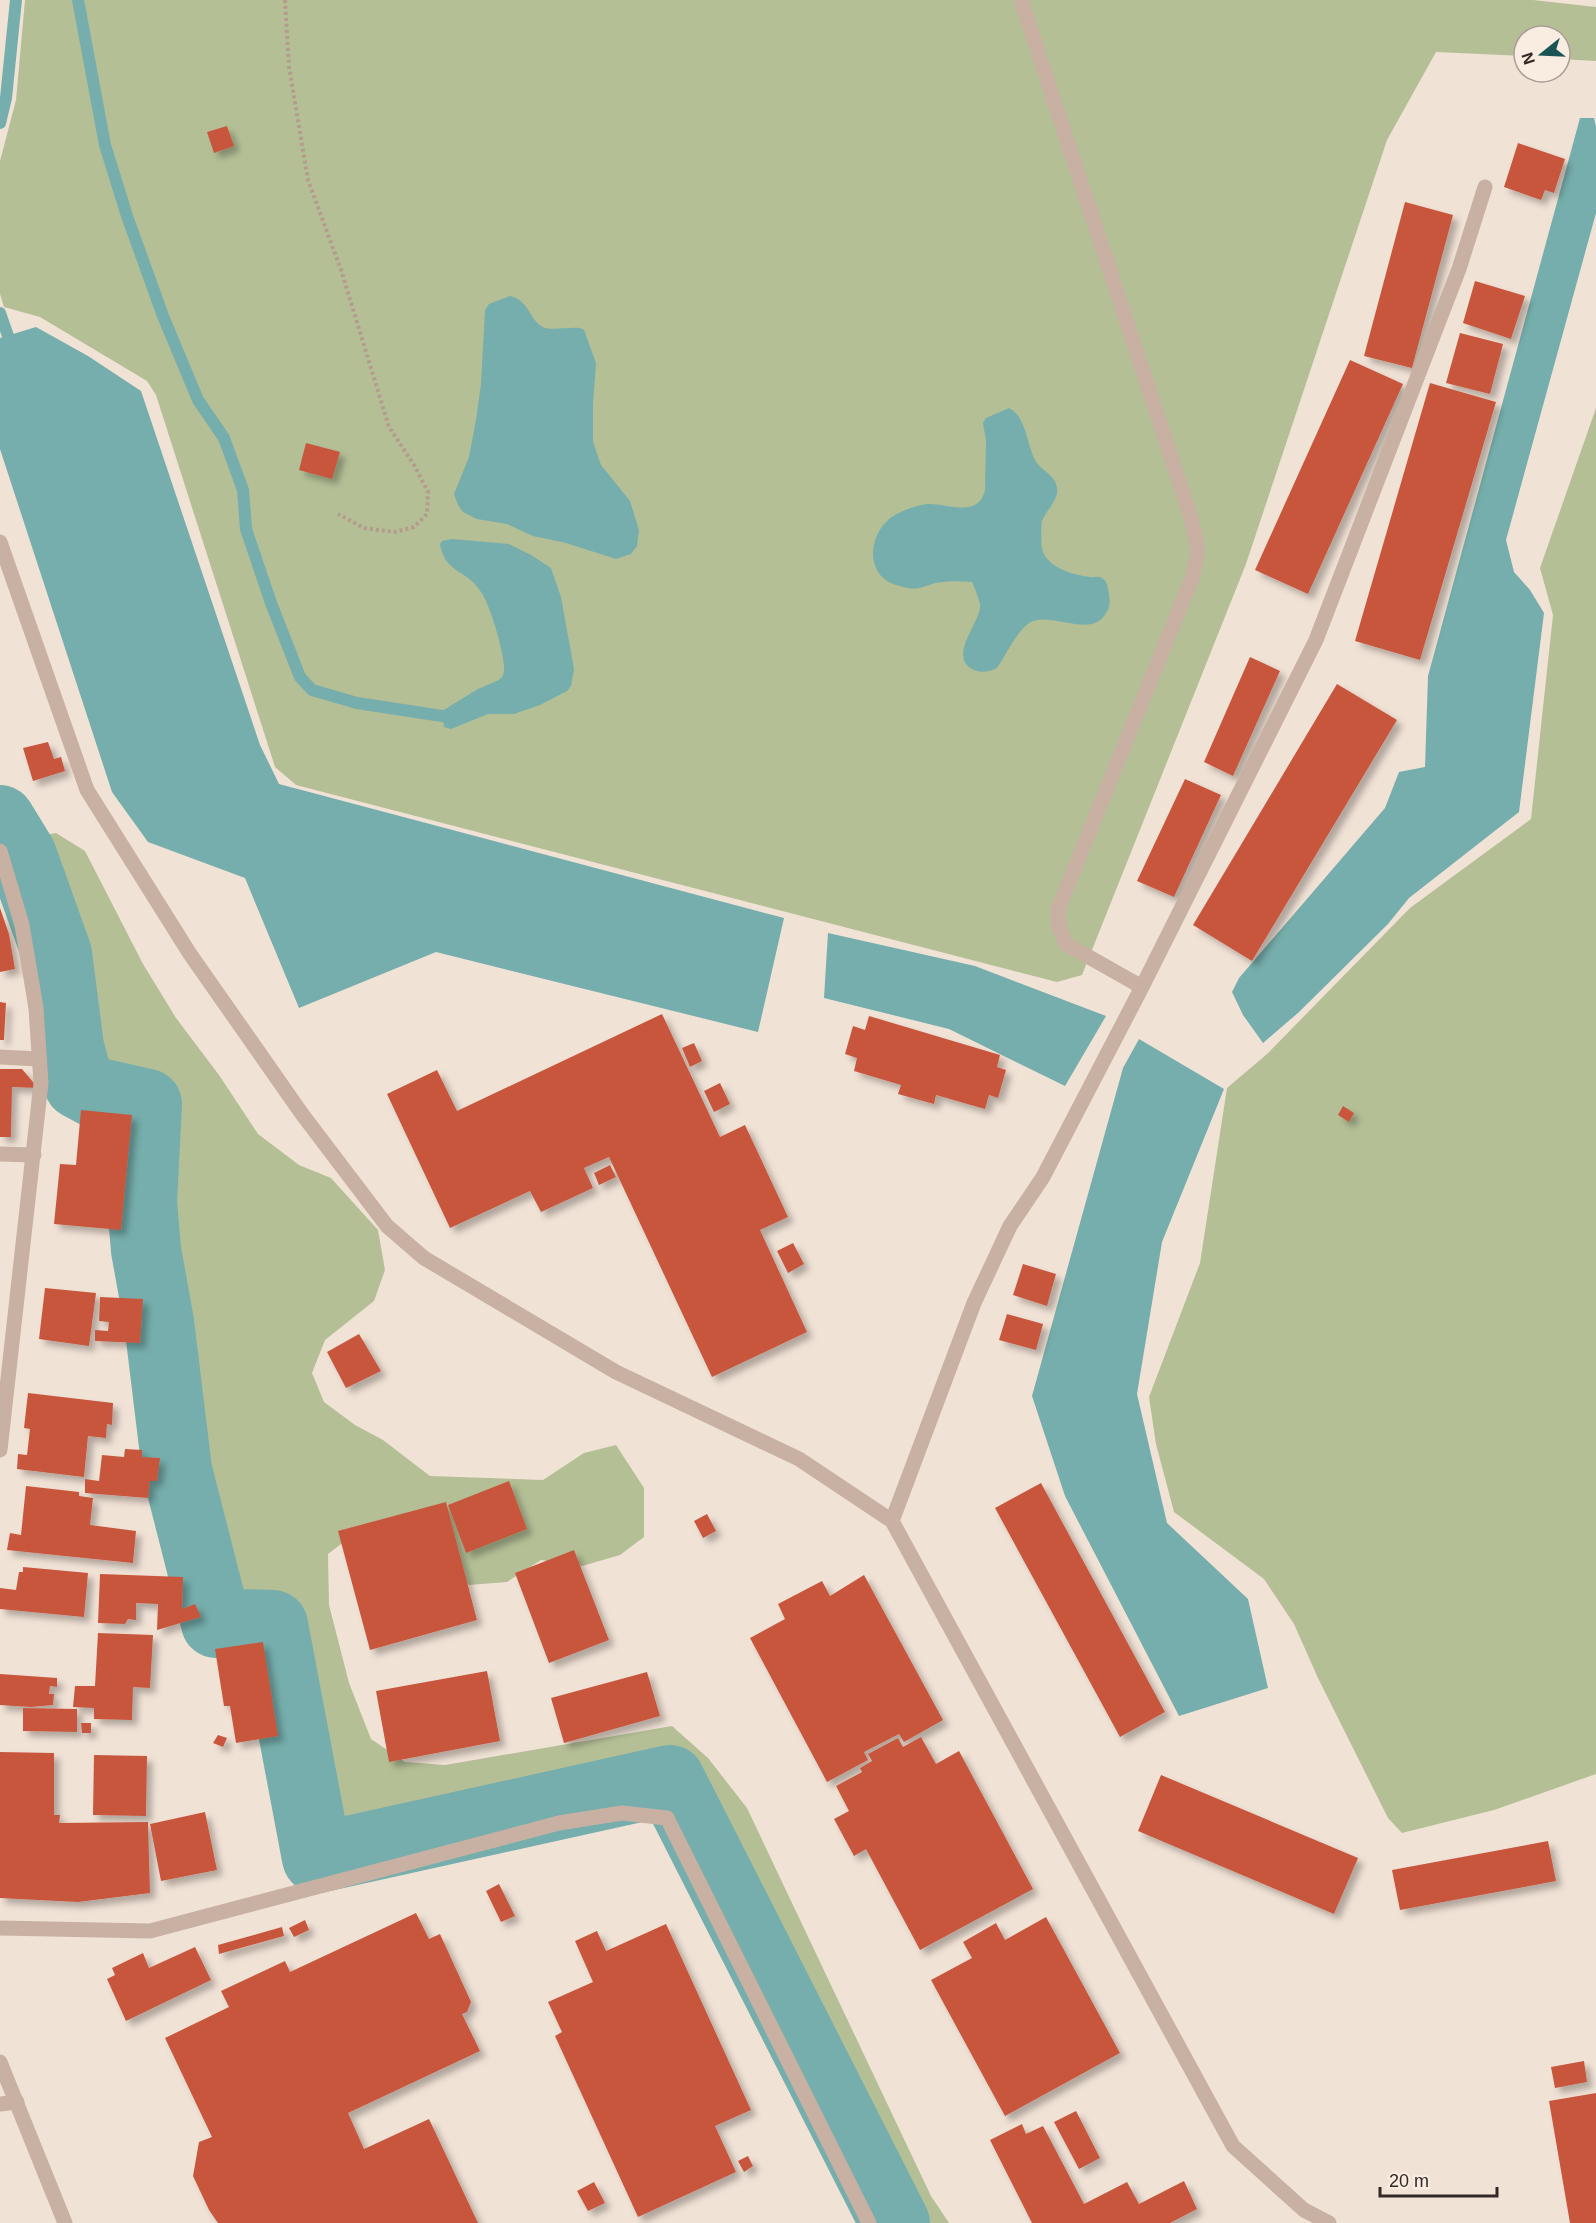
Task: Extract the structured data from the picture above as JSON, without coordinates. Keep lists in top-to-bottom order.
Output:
{
  "scale_bar": "20 m",
  "north": "left"
}
